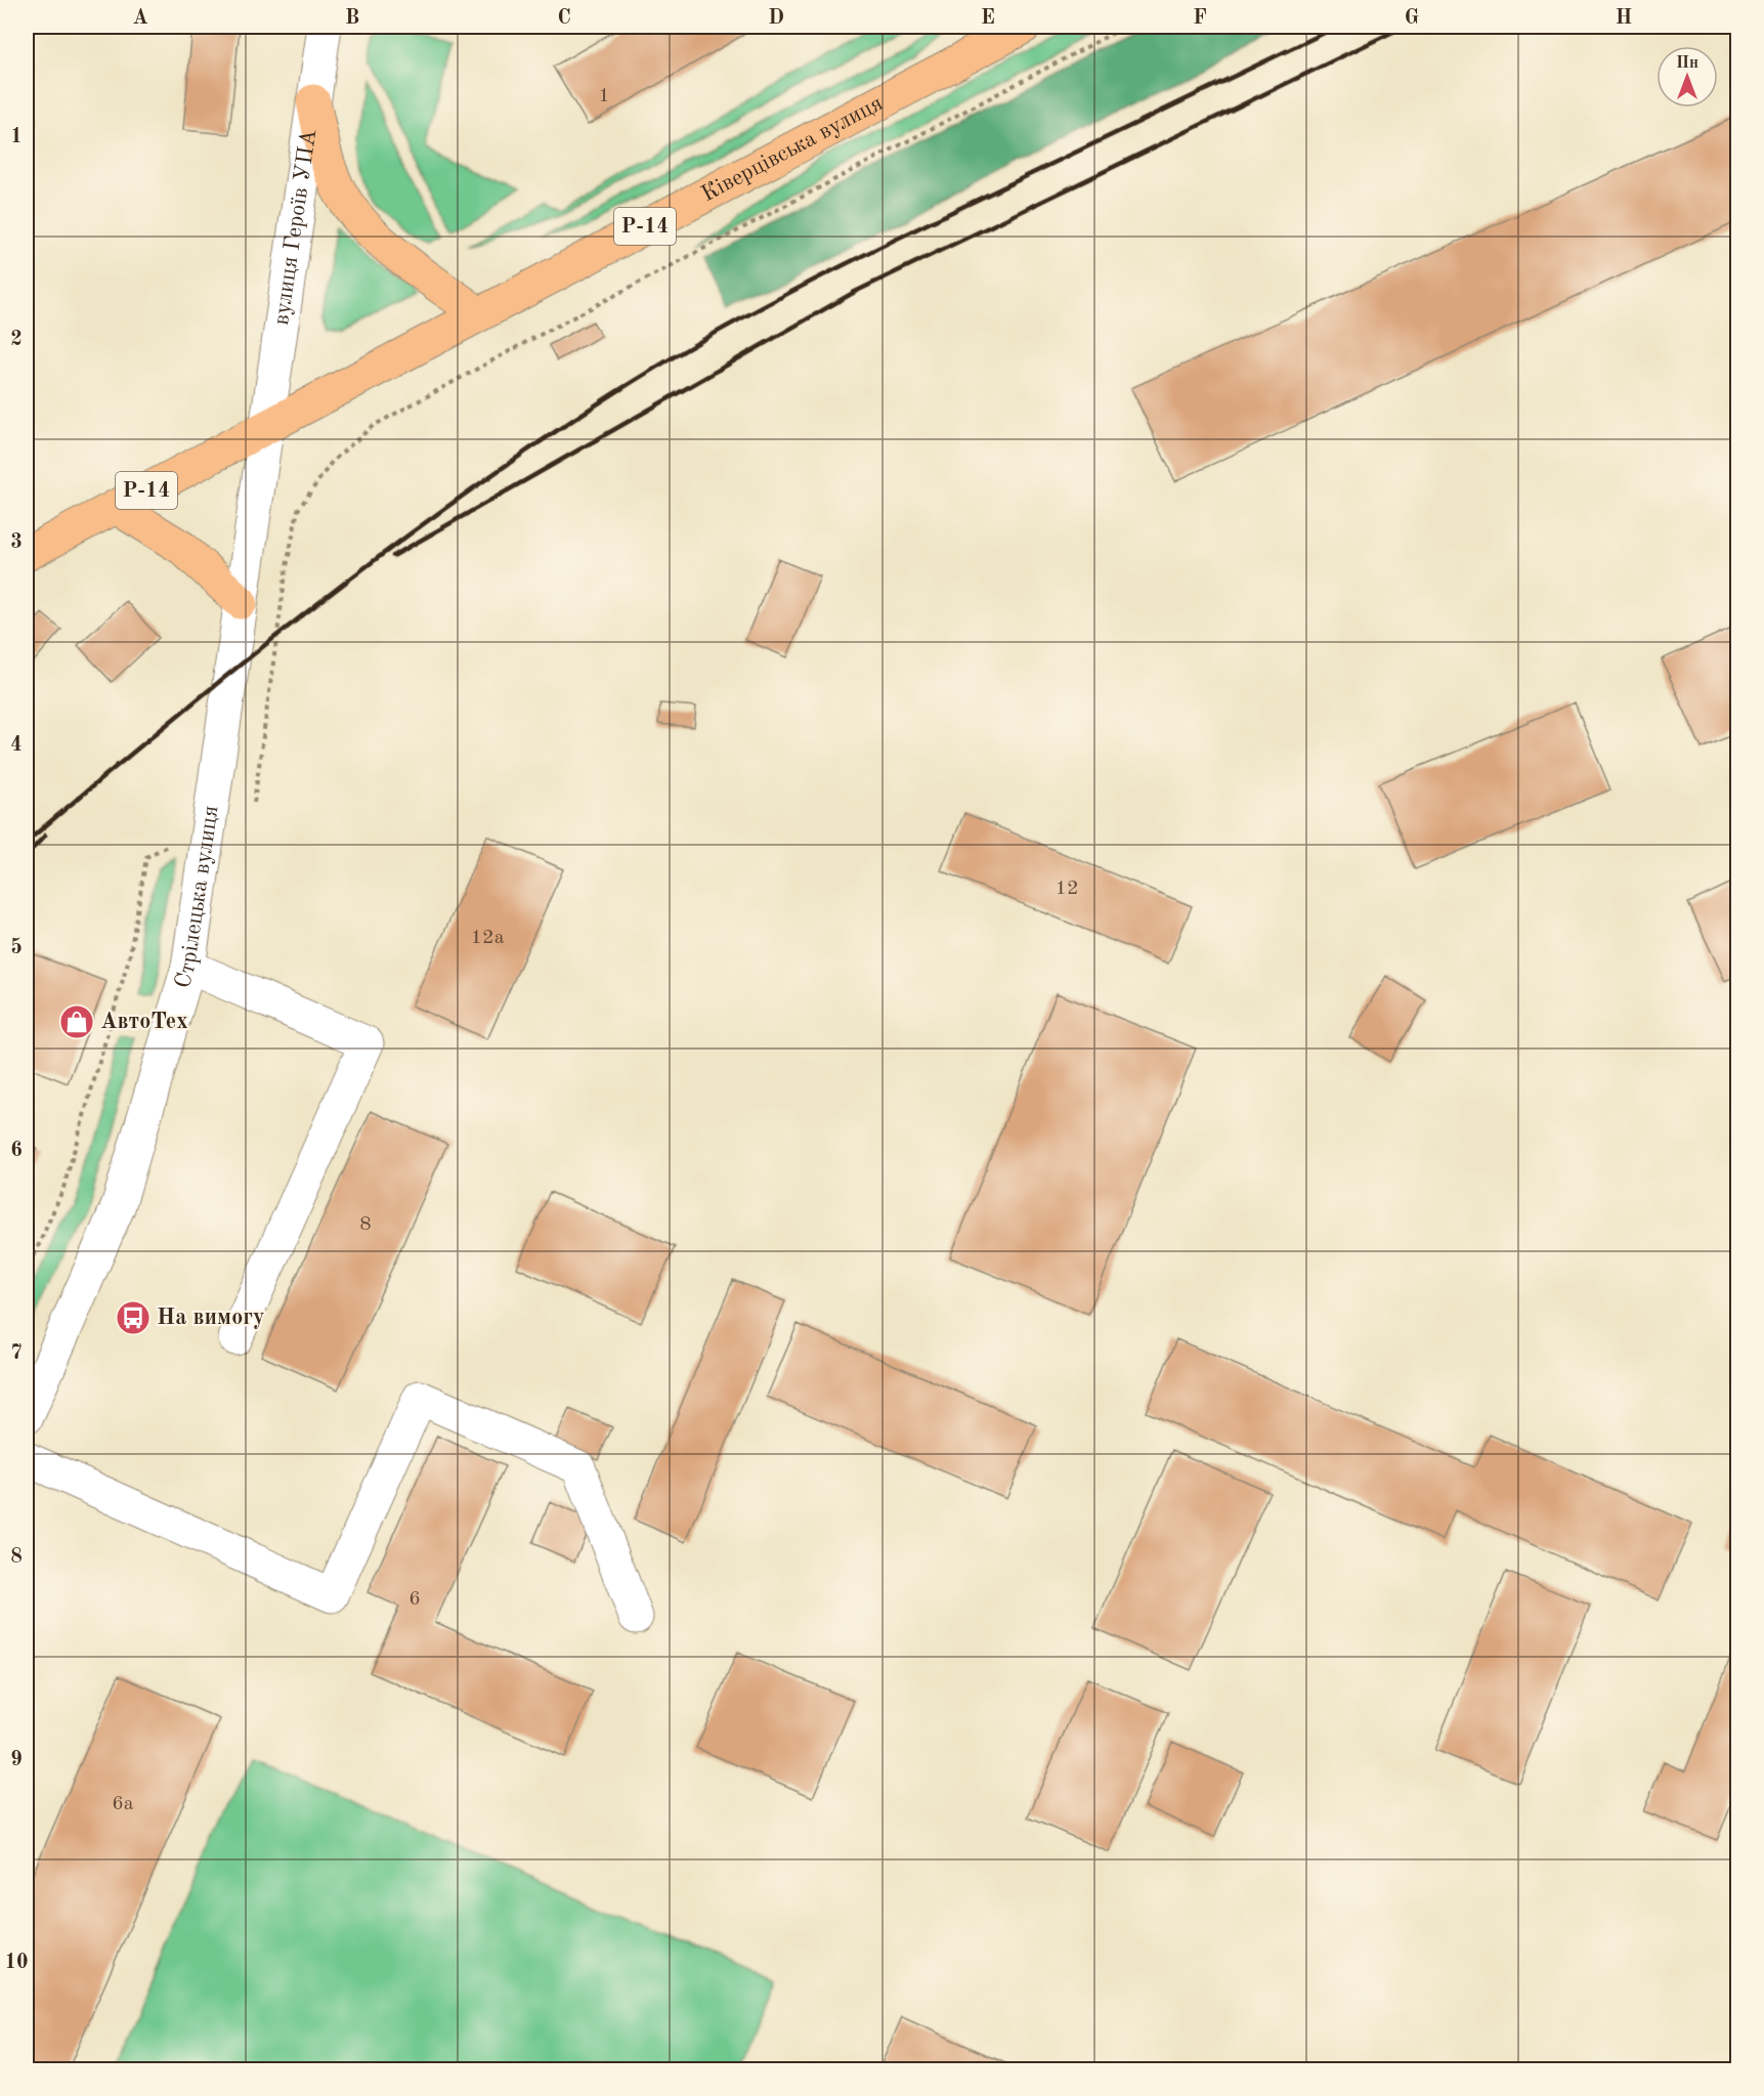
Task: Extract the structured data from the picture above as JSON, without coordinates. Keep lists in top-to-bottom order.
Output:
{
  "streets": {
    "main road": ["Ківерцівська вулиця", "Р-14"],
    "street": ["вулиця Героїв УПА", "Стрілецька вулиця"]
  },
  "crossings": [
    ["Ківерцівська вулиця", "вулиця Героїв УПА"],
    ["Ківерцівська вулиця", "Р-14"],
    ["Ківерцівська вулиця", "Стрілецька вулиця"],
    ["вулиця Героїв УПА", "Р-14"],
    ["вулиця Героїв УПА", "Стрілецька вулиця"],
    ["Р-14", "Стрілецька вулиця"]
  ],
  "places": {
    "shop": ["АвтоТех"],
    "bus stop": ["На вимогу"]
  },
  "house_numbers": [
    "1",
    "12",
    "12а",
    "8",
    "6",
    "6а"
  ],
  "north": "top",
  "grid": {
    "columns": [
      "A",
      "B",
      "C",
      "D",
      "E",
      "F",
      "G",
      "H"
    ],
    "rows": [
      "1",
      "2",
      "3",
      "4",
      "5",
      "6",
      "7",
      "8",
      "9",
      "10"
    ]
  }
}
